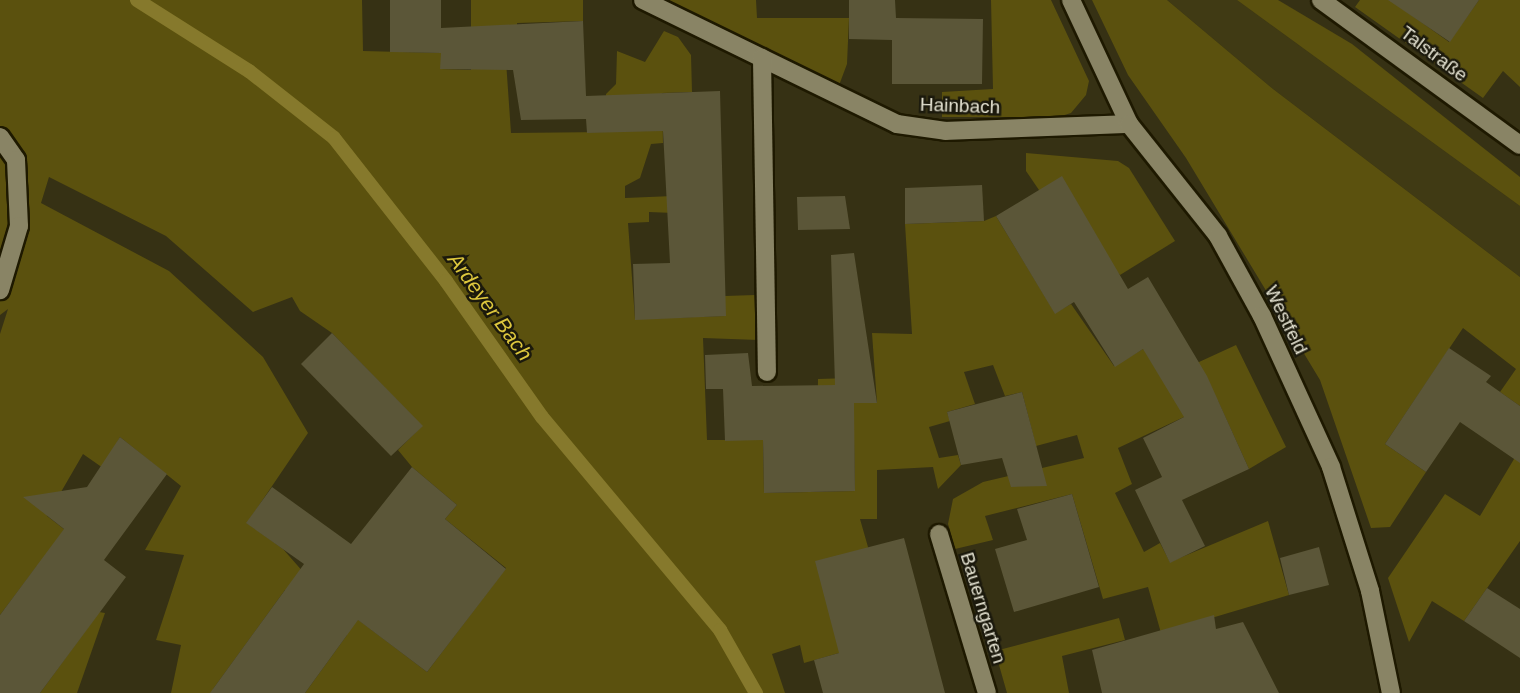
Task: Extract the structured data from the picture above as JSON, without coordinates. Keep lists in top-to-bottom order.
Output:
{
  "streets": {
    "street": [
      "Talstraße",
      "Hainbach",
      "Westfeld",
      "Bauerngarten"
    ]
  },
  "crossings": [
    ["Hainbach", "Westfeld"]
  ],
  "water": ["Ardeyer Bach"]
}
